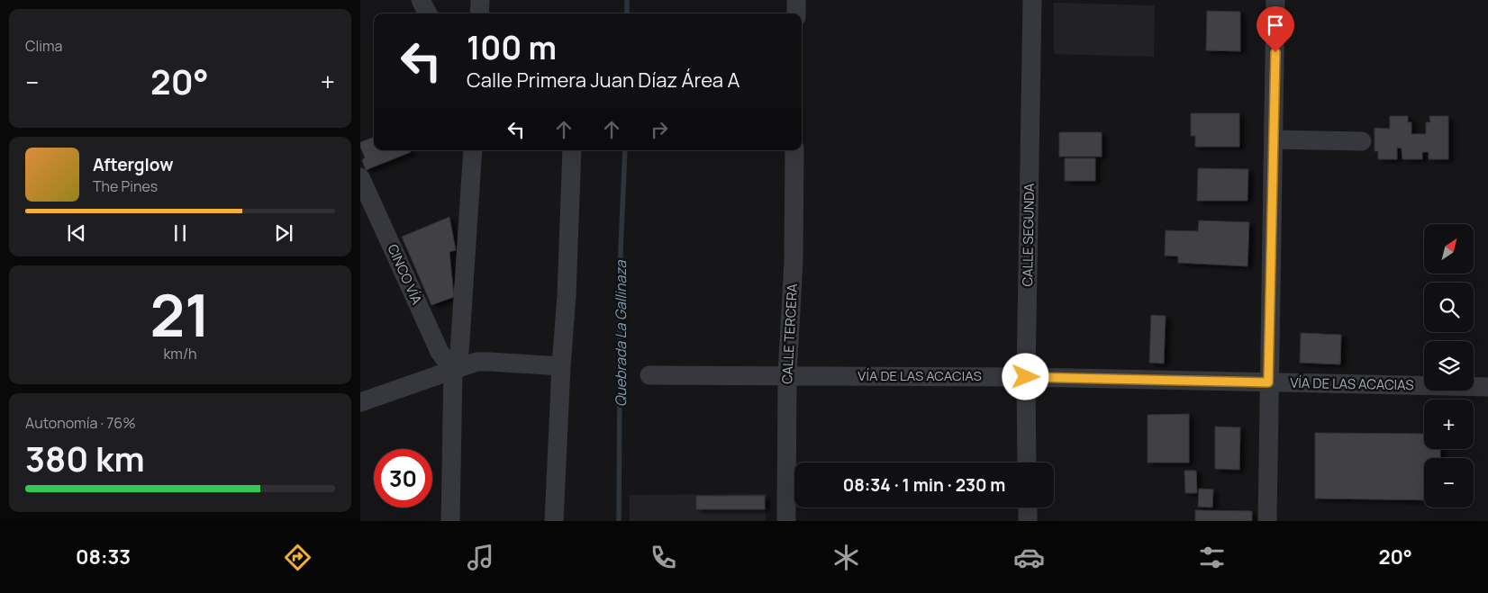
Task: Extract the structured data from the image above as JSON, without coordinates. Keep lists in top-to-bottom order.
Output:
{
  "streets": {
    "street": [
      "CALLE SEGUNDA",
      "CINCO VÍA",
      "CALLE TERCERA",
      "VÍA DE LAS ACACIAS"
    ]
  },
  "crossings": [
    ["CALLE SEGUNDA", "VÍA DE LAS ACACIAS"],
    ["CALLE TERCERA", "VÍA DE LAS ACACIAS"]
  ],
  "water": ["Quebrada La Gallinaza"],
  "north": "top right",
  "page": {
    "tile": [
      "Clima",
      ["21", "km/h"],
      ["Autonomía · 76%", "380 km"]
    ],
    "turn": ["100 m", "Calle Primera Juan Díaz Área A"],
    "heat": ["−", "20°", "+"],
    "song": ["Afterglow", "The Pines"],
    "map_buttons": ["+", "−"],
    "limit": "30",
    "trip": "08:34 · 1 min · 230 m",
    "tabs": ["08:33", "20°"]
  }
}
